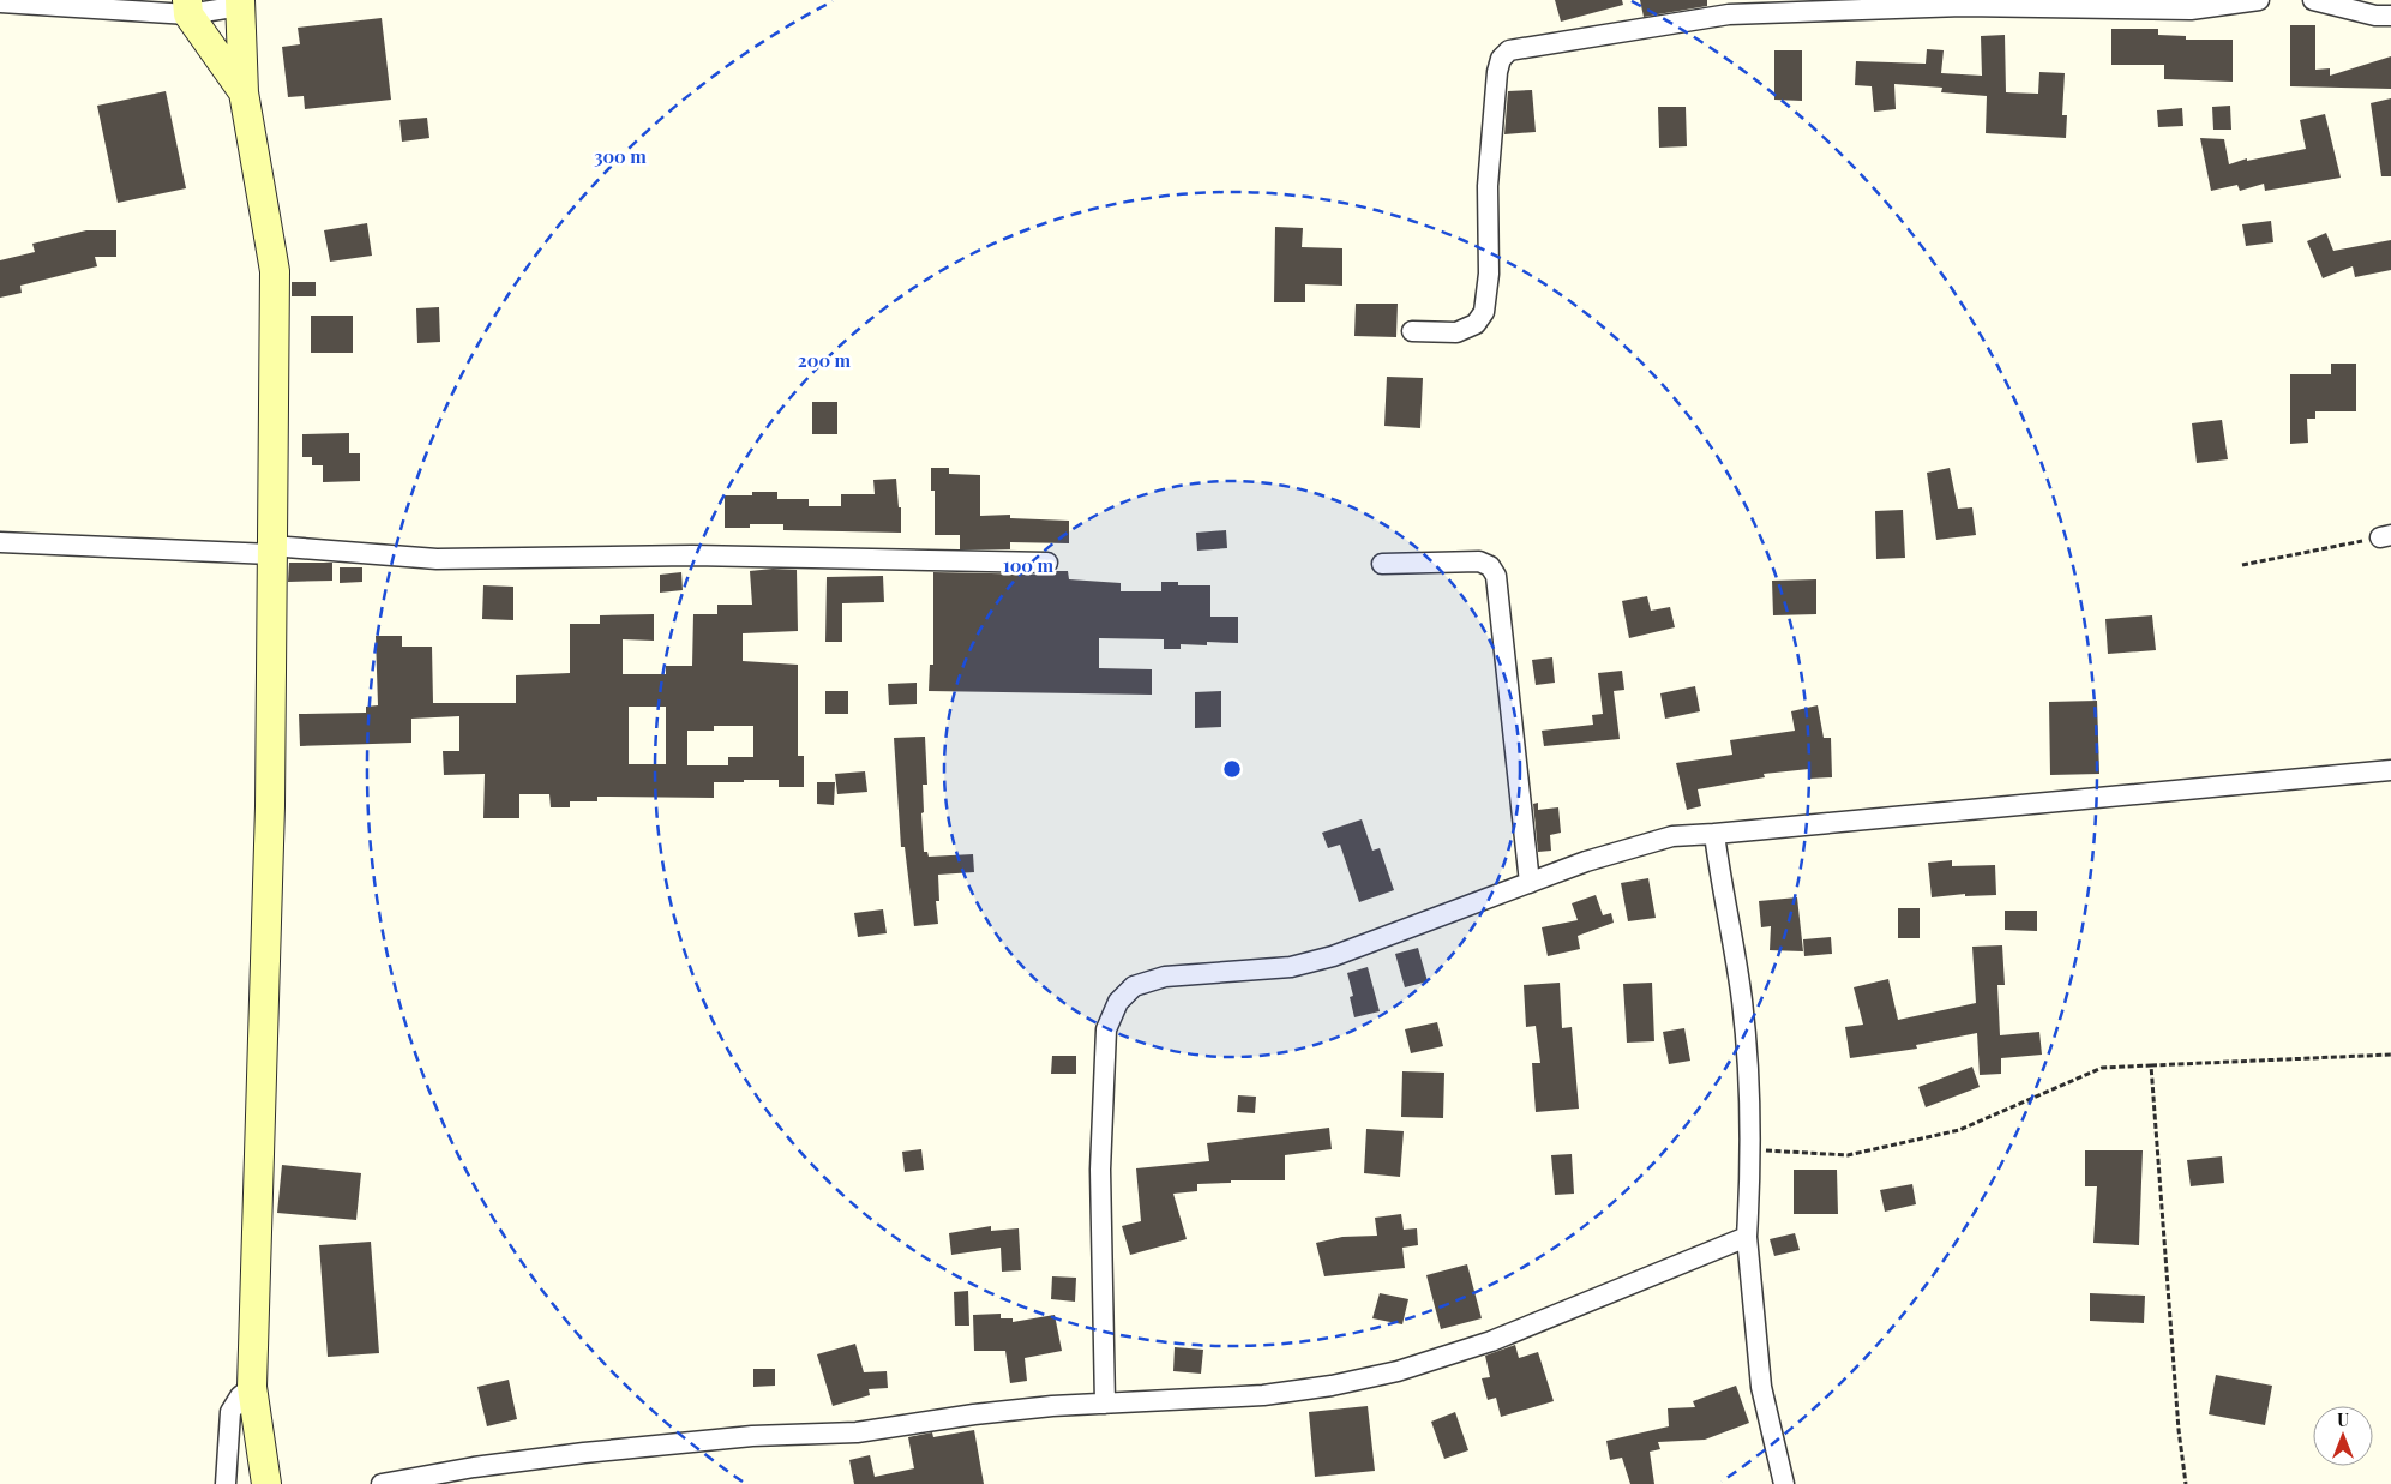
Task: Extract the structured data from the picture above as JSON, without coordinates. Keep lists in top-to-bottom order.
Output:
{
  "north": "top",
  "rings": ["300 m", "200 m", "100 m"]
}
